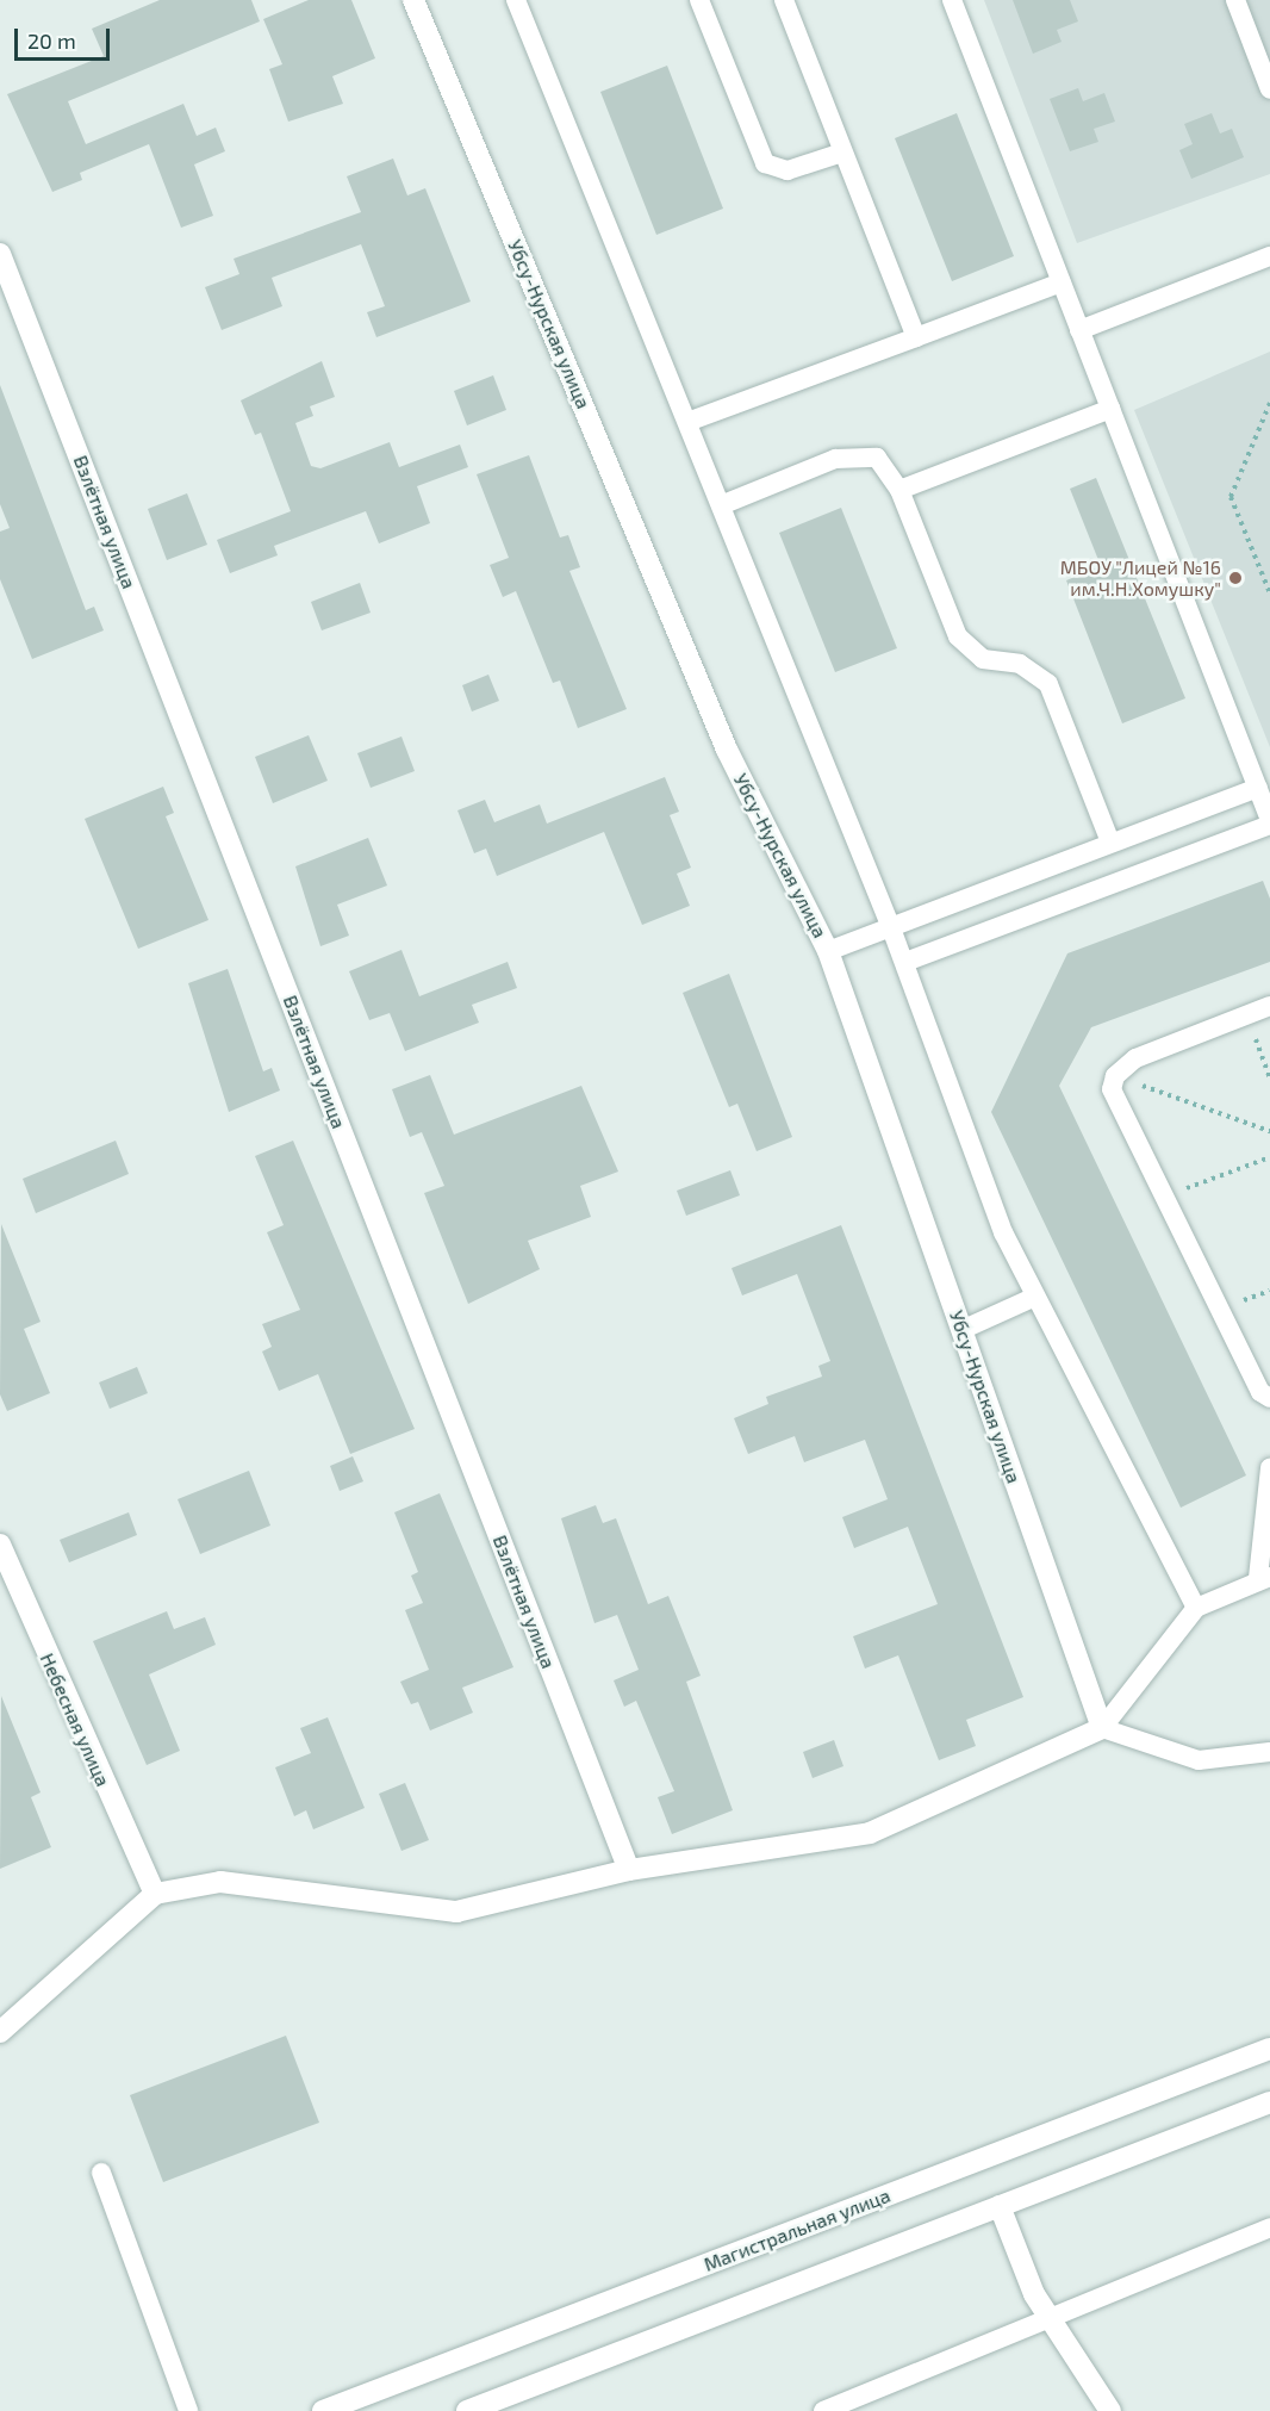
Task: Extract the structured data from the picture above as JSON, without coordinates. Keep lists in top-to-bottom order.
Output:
{
  "streets": {
    "street": [
      "Убсу-Нурская улица",
      "Взлётная улица",
      "Небесная улица",
      "Магистральная улица"
    ]
  },
  "places": ["МБОУ \"Лицей №16 им.Ч.Н.Хомушку\""],
  "scale_bar": "20 m"
}
